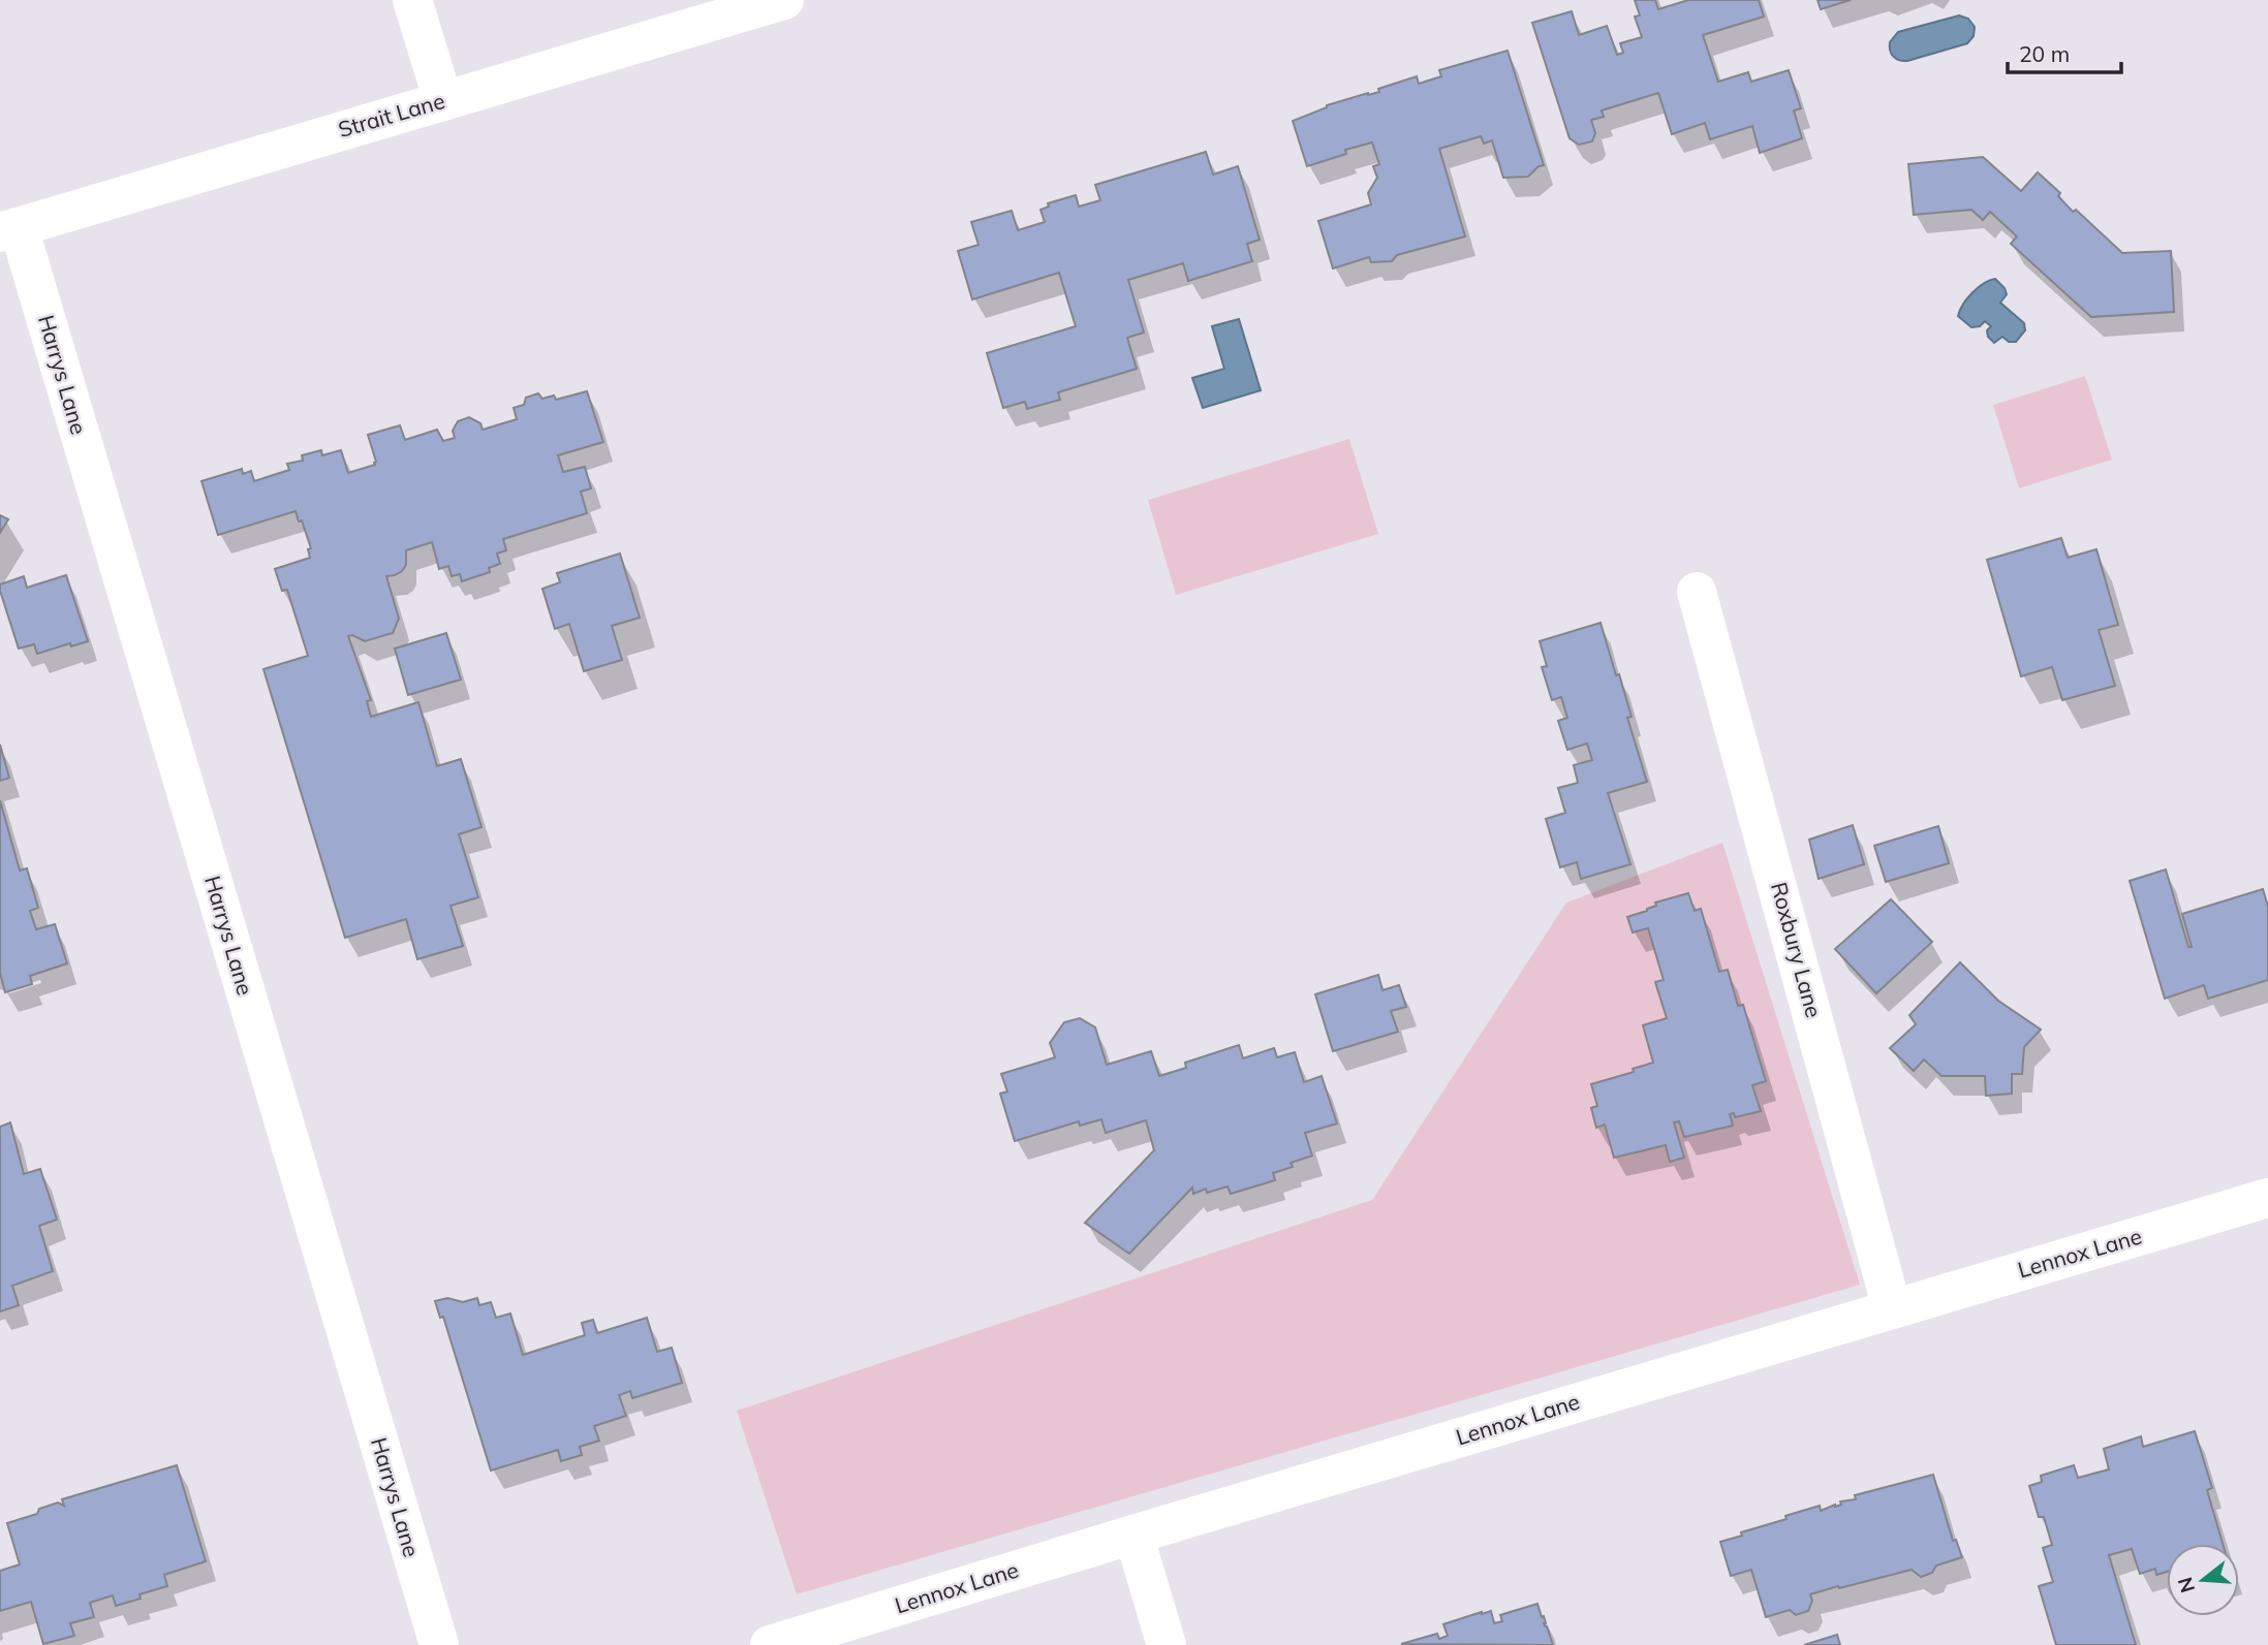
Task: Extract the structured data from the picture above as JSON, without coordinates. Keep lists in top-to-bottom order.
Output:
{
  "streets": {
    "street": [
      "Strait Lane",
      "Harrys Lane",
      "Roxbury Lane",
      "Lennox Lane"
    ]
  },
  "crossings": [
    ["Strait Lane", "Harrys Lane"],
    ["Roxbury Lane", "Lennox Lane"]
  ],
  "scale_bar": "20 m",
  "north": "left"
}
